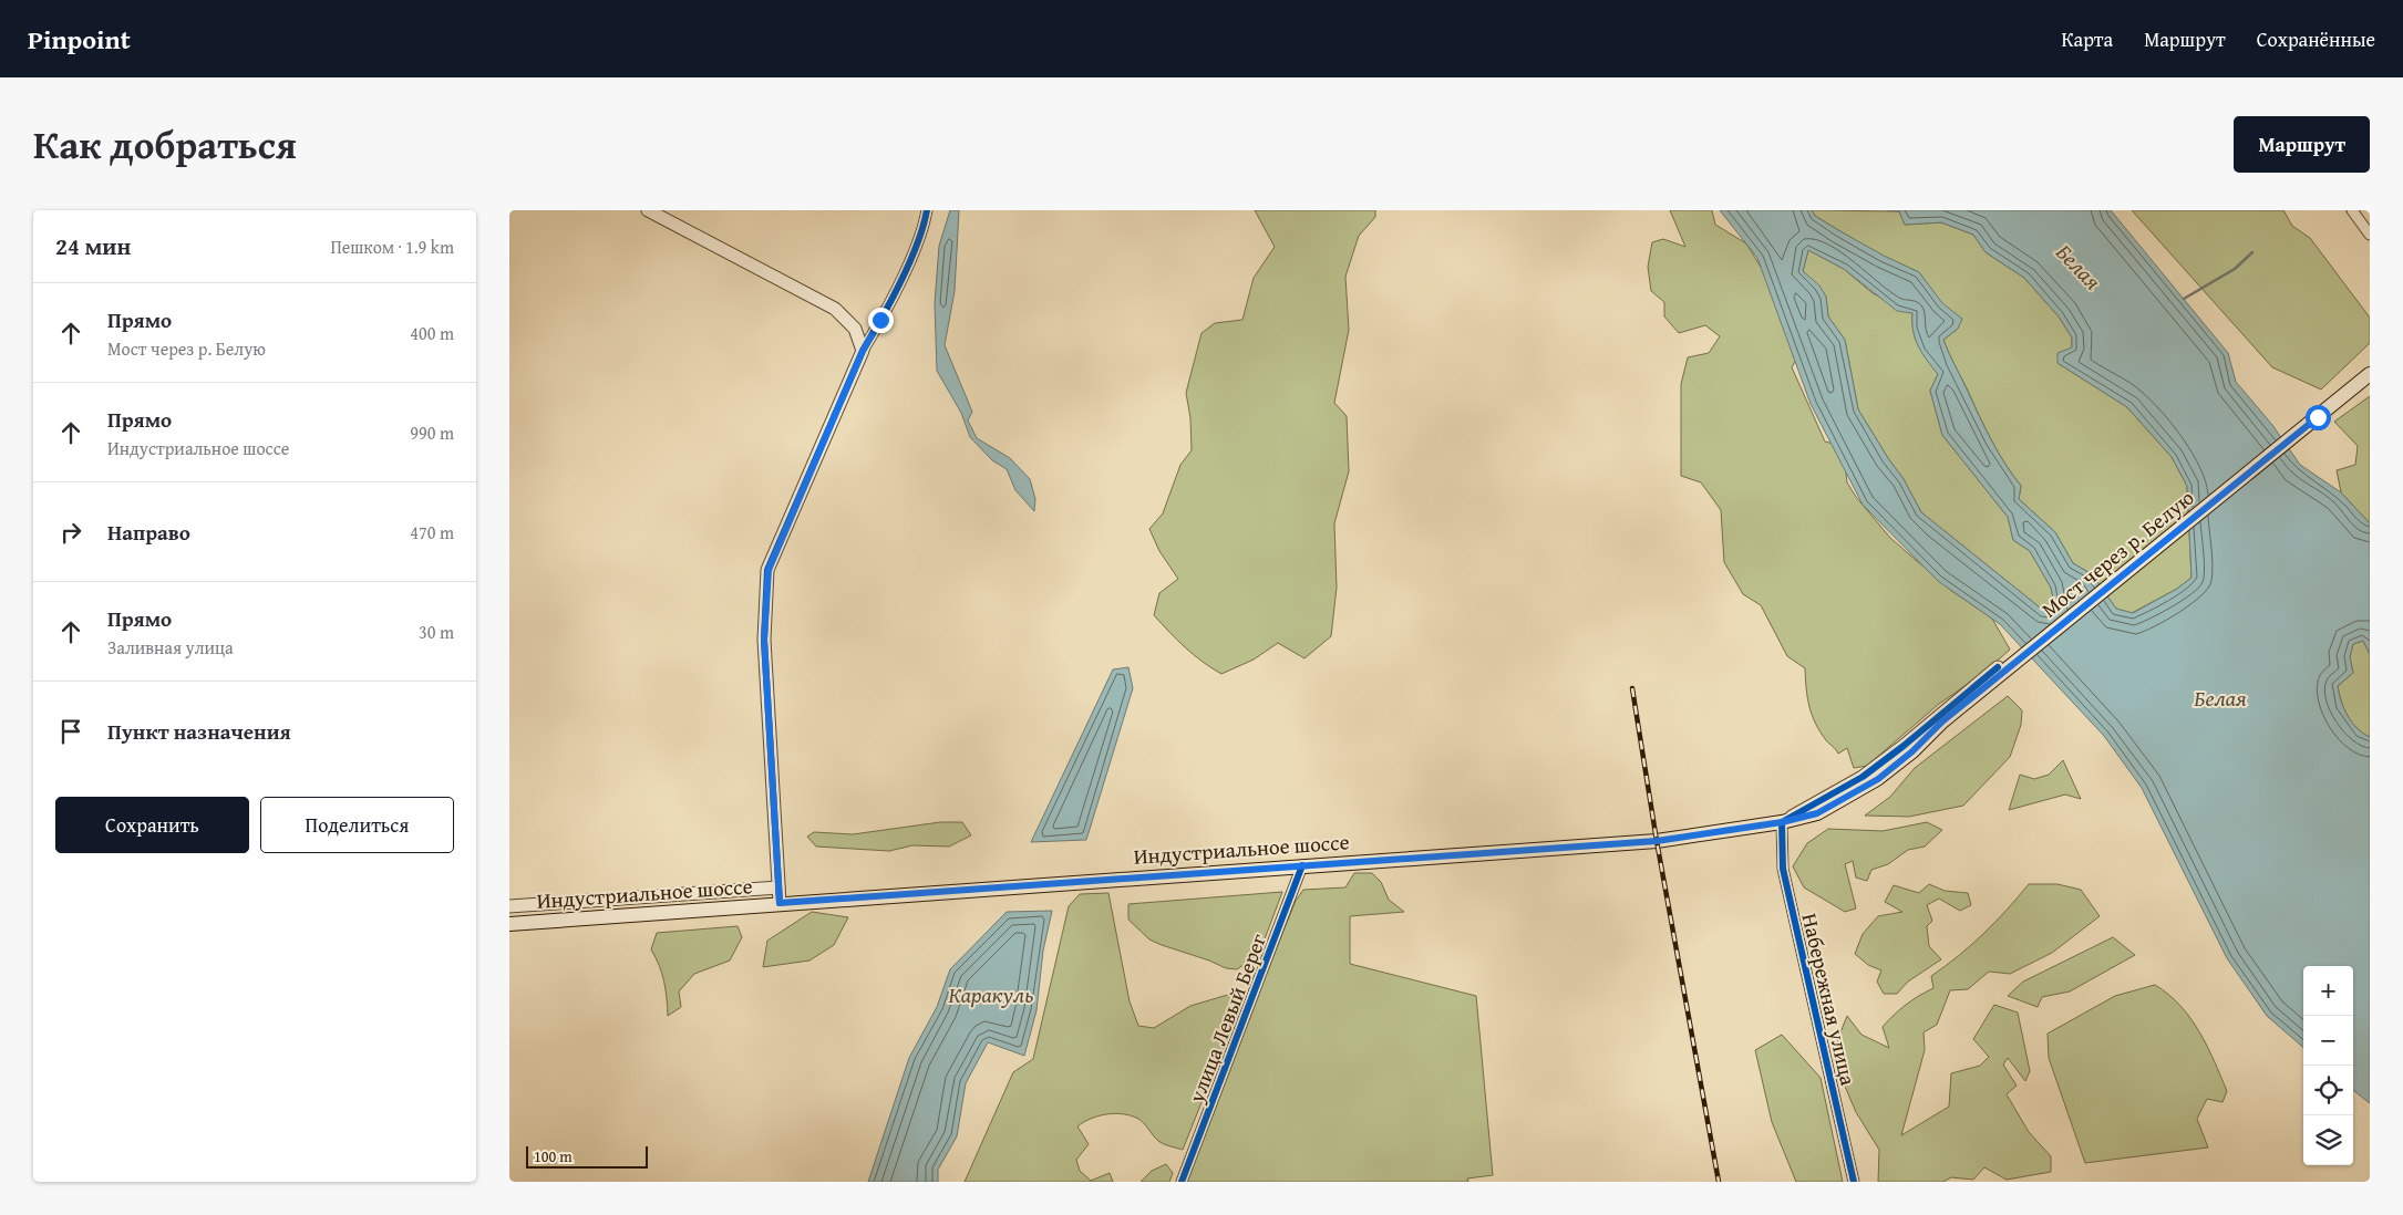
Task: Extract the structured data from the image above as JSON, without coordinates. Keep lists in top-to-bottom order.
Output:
{
  "streets": {
    "main road": ["Мост через р. Белую", "Индустриальное шоссе"],
    "street": ["Набережная улица", "улица Левый Берег"]
  },
  "crossings": [
    ["Мост через р. Белую", "Индустриальное шоссе"],
    ["Индустриальное шоссе", "Набережная улица"],
    ["Индустриальное шоссе", "улица Левый Берег"]
  ],
  "water": ["Белая", "Каракуль"],
  "scale_bar": "100 m",
  "page": {
    "header": "Pinpoint",
    "nav": ["Карта", "Маршрут", "Сохранённые"],
    "title": "Как добраться",
    "buttons": [
      "Маршрут",
      ["Сохранить", "Поделиться"]
    ],
    "heading": ["24 мин", "Пешком · 1.9 km"],
    "list": [
      ["Прямо", "Мост через р. Белую", "400 m"],
      ["Прямо", "Индустриальное шоссе", "990 m"],
      ["Направо", "470 m"],
      ["Прямо", "Заливная улица", "30 m"],
      "Пункт назначения"
    ],
    "map_buttons": ["+", "−"],
    "scale": "100 m"
  }
}
